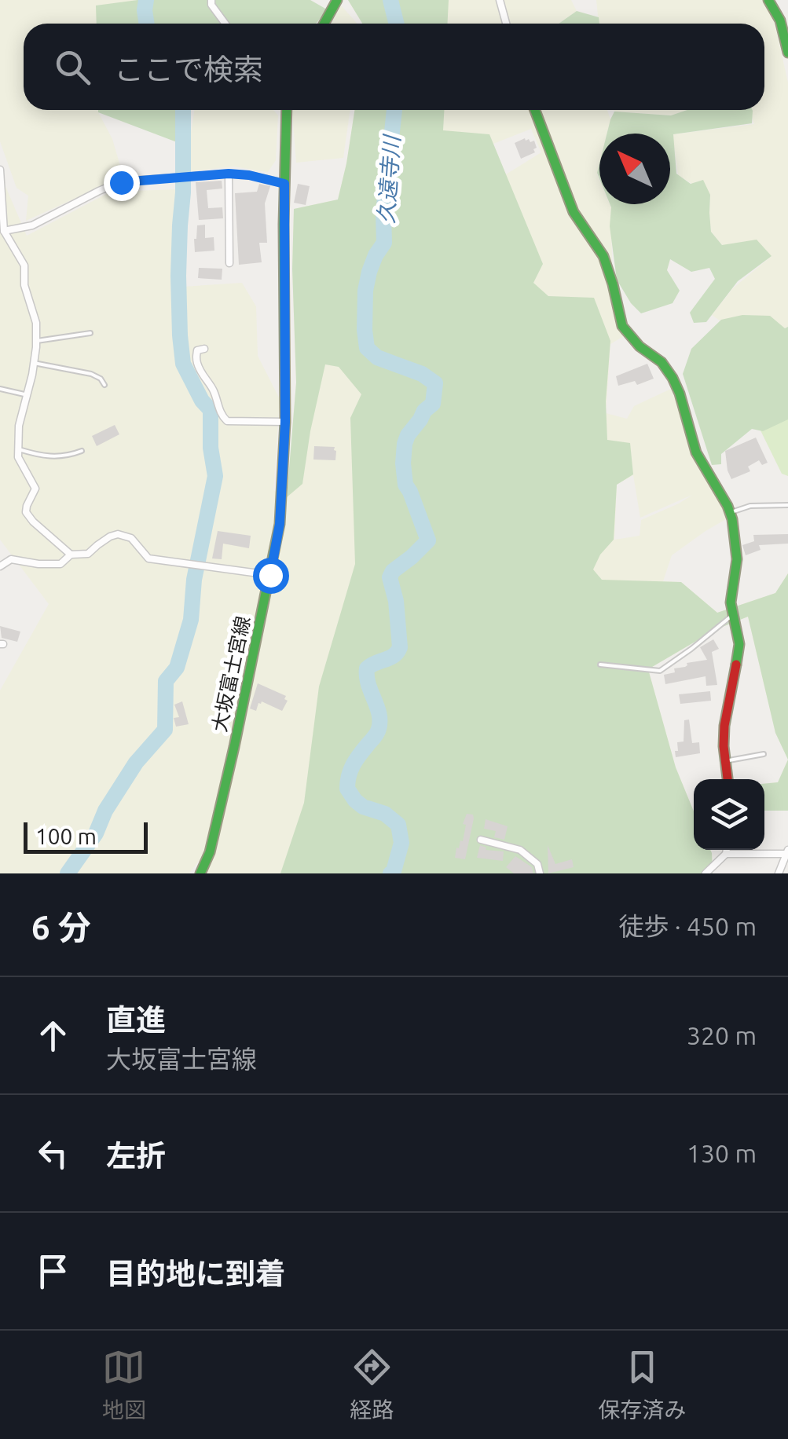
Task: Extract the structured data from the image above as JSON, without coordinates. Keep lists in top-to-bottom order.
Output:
{
  "streets": {
    "main road": ["大坂富士宮線"]
  },
  "water": ["久遠寺川"],
  "scale_bar": "100 m",
  "north": "top left",
  "page": {
    "search": "ここで検索",
    "scale": "100 m",
    "heading": ["6 分", "徒歩 · 450 m"],
    "list": [
      ["直進", "大坂富士宮線", "320 m"],
      ["左折", "130 m"],
      "目的地に到着"
    ],
    "nav": ["地図", "経路", "保存済み"]
  }
}
